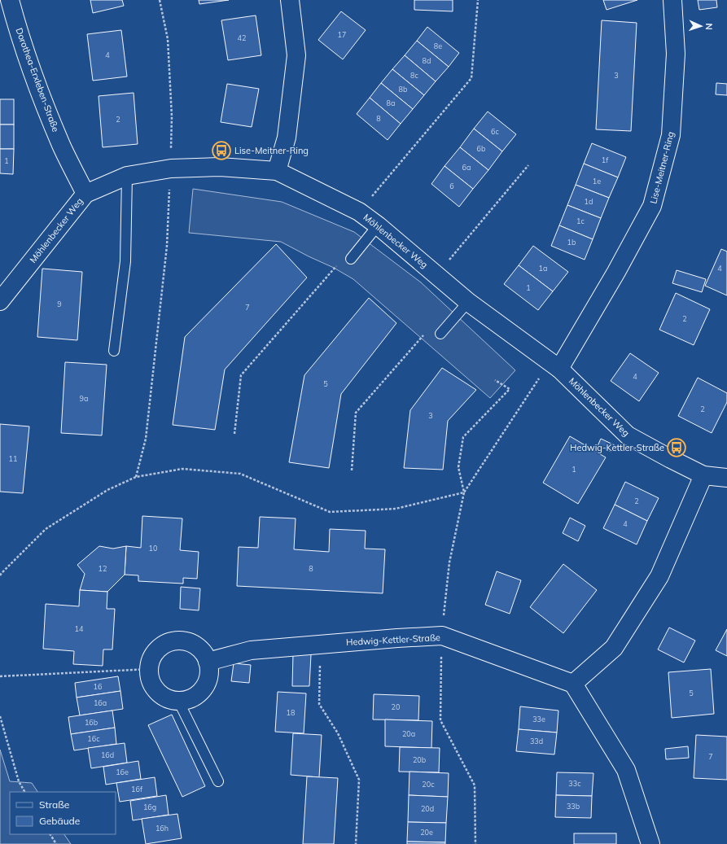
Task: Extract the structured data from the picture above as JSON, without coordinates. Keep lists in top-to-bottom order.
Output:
{
  "streets": {
    "street": [
      "Dorothea-Erxleben-Straße",
      "Lise-Meitner-Ring",
      "Möhlenbecker Weg",
      "Hedwig-Kettler-Straße"
    ]
  },
  "crossings": [
    ["Dorothea-Erxleben-Straße", "Möhlenbecker Weg"],
    ["Lise-Meitner-Ring", "Möhlenbecker Weg"]
  ],
  "places": {
    "bus stop": ["Lise-Meitner-Ring", "Hedwig-Kettler-Straße"]
  },
  "house_numbers": [
    "17",
    "42",
    "8e",
    "4",
    "8d",
    "8c",
    "3",
    "8b",
    "8a",
    "8",
    "2",
    "6c",
    "6b",
    "1f",
    "1",
    "6a",
    "1e",
    "6",
    "1d",
    "1c",
    "1b",
    "1a",
    "4",
    "1",
    "9",
    "7",
    "2",
    "4",
    "5",
    "9a",
    "2",
    "3",
    "11",
    "1",
    "2",
    "4",
    "10",
    "12",
    "8",
    "14",
    "16",
    "5",
    "16a",
    "20",
    "18",
    "33e",
    "16b",
    "20a",
    "16c",
    "33d",
    "16d",
    "7",
    "20b",
    "16e",
    "33c",
    "20c",
    "16f",
    "33b",
    "16g",
    "20d",
    "16h",
    "20e"
  ],
  "legend": ["Straße", "Gebäude"],
  "north": "right"
}
